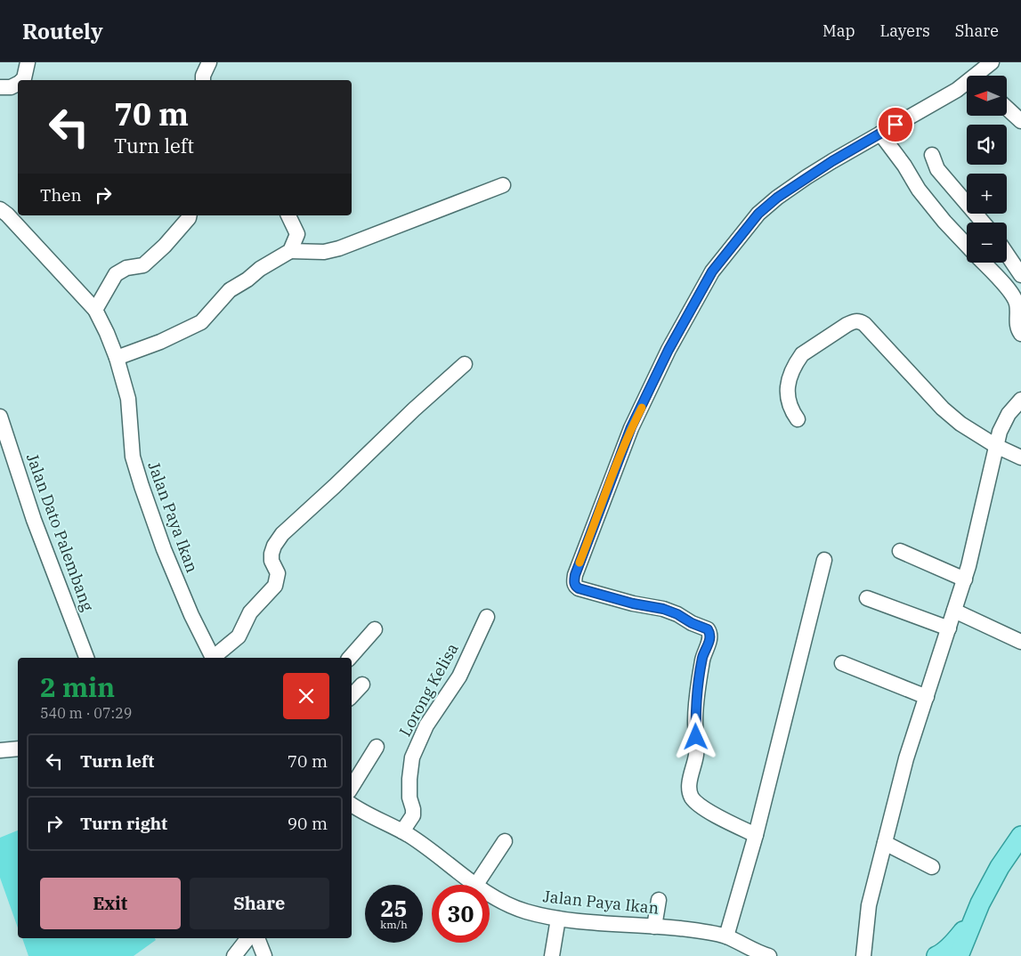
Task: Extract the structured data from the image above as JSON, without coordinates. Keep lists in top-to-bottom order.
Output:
{
  "streets": {
    "street": ["Jalan Paya Ikan", "Jalan Dato Palembang", "Lorong Kelisa"]
  },
  "crossings": [
    ["Jalan Paya Ikan", "Lorong Kelisa"]
  ],
  "north": "left",
  "page": {
    "header": "Routely",
    "nav": ["Map", "Layers", "Share"],
    "map_buttons": ["+", "−"],
    "turn": ["70 m", "Turn left"],
    "then": "Then",
    "heading": ["2 min", "540 m · 07:29"],
    "list": [
      {
        "name": "Turn left",
        "value": "70 m"
      },
      {
        "name": "Turn right",
        "value": "90 m"
      }
    ],
    "buttons": ["Exit", "Share"],
    "speed": "25 km/h",
    "limit": "30"
  }
}
